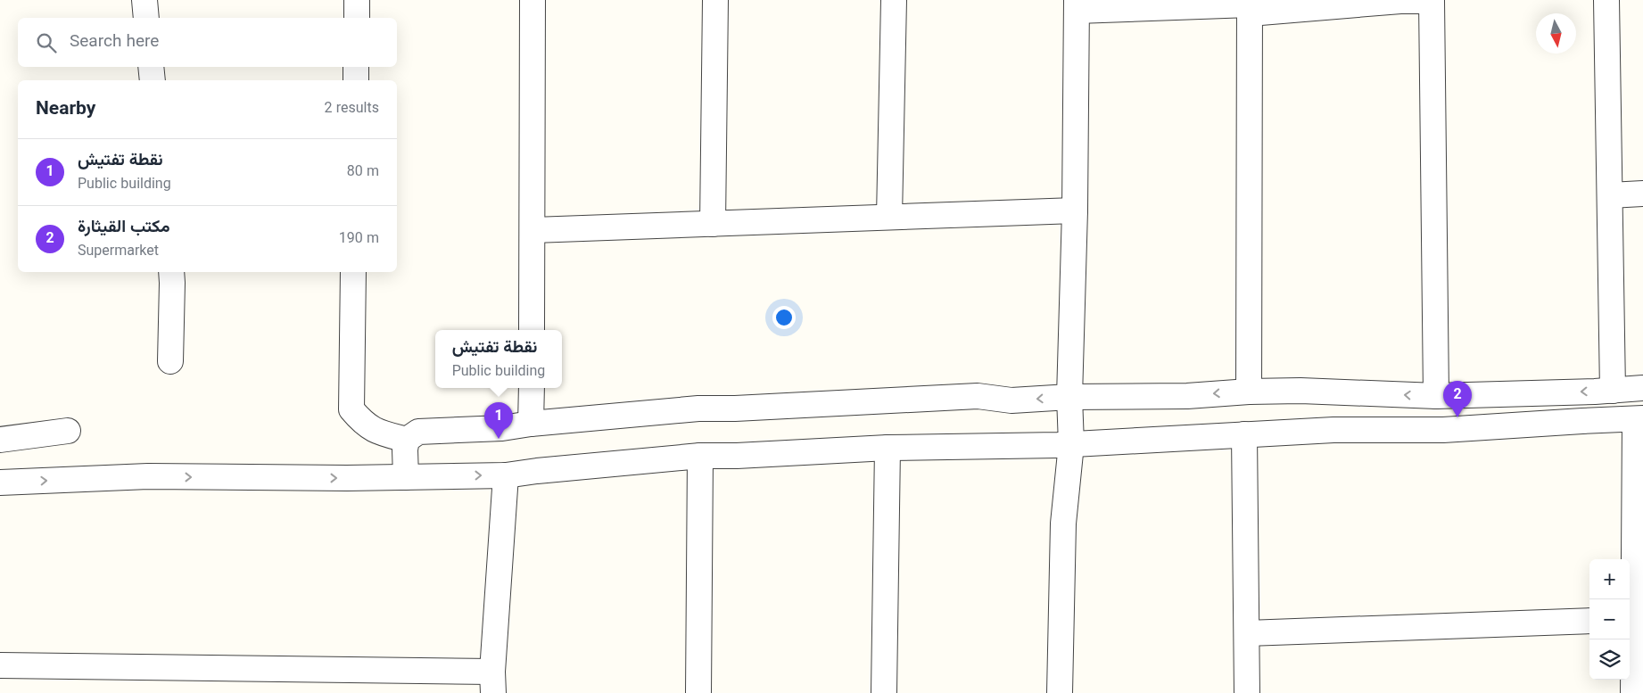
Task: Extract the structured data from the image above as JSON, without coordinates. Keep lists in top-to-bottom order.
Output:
{
  "north": "bottom",
  "page": {
    "search": "Search here",
    "heading": ["Nearby", "2 results"],
    "list": [
      {
        "mark": "1",
        "name": "نقطة تفتيش",
        "note": "Public building",
        "value": "80 m"
      },
      {
        "mark": "2",
        "name": "مكتب القيثارة",
        "note": "Supermarket",
        "value": "190 m"
      }
    ],
    "popup": ["نقطة تفتيش", "Public building"],
    "pins": ["2", "1"],
    "map_buttons": ["+", "−"]
  }
}
